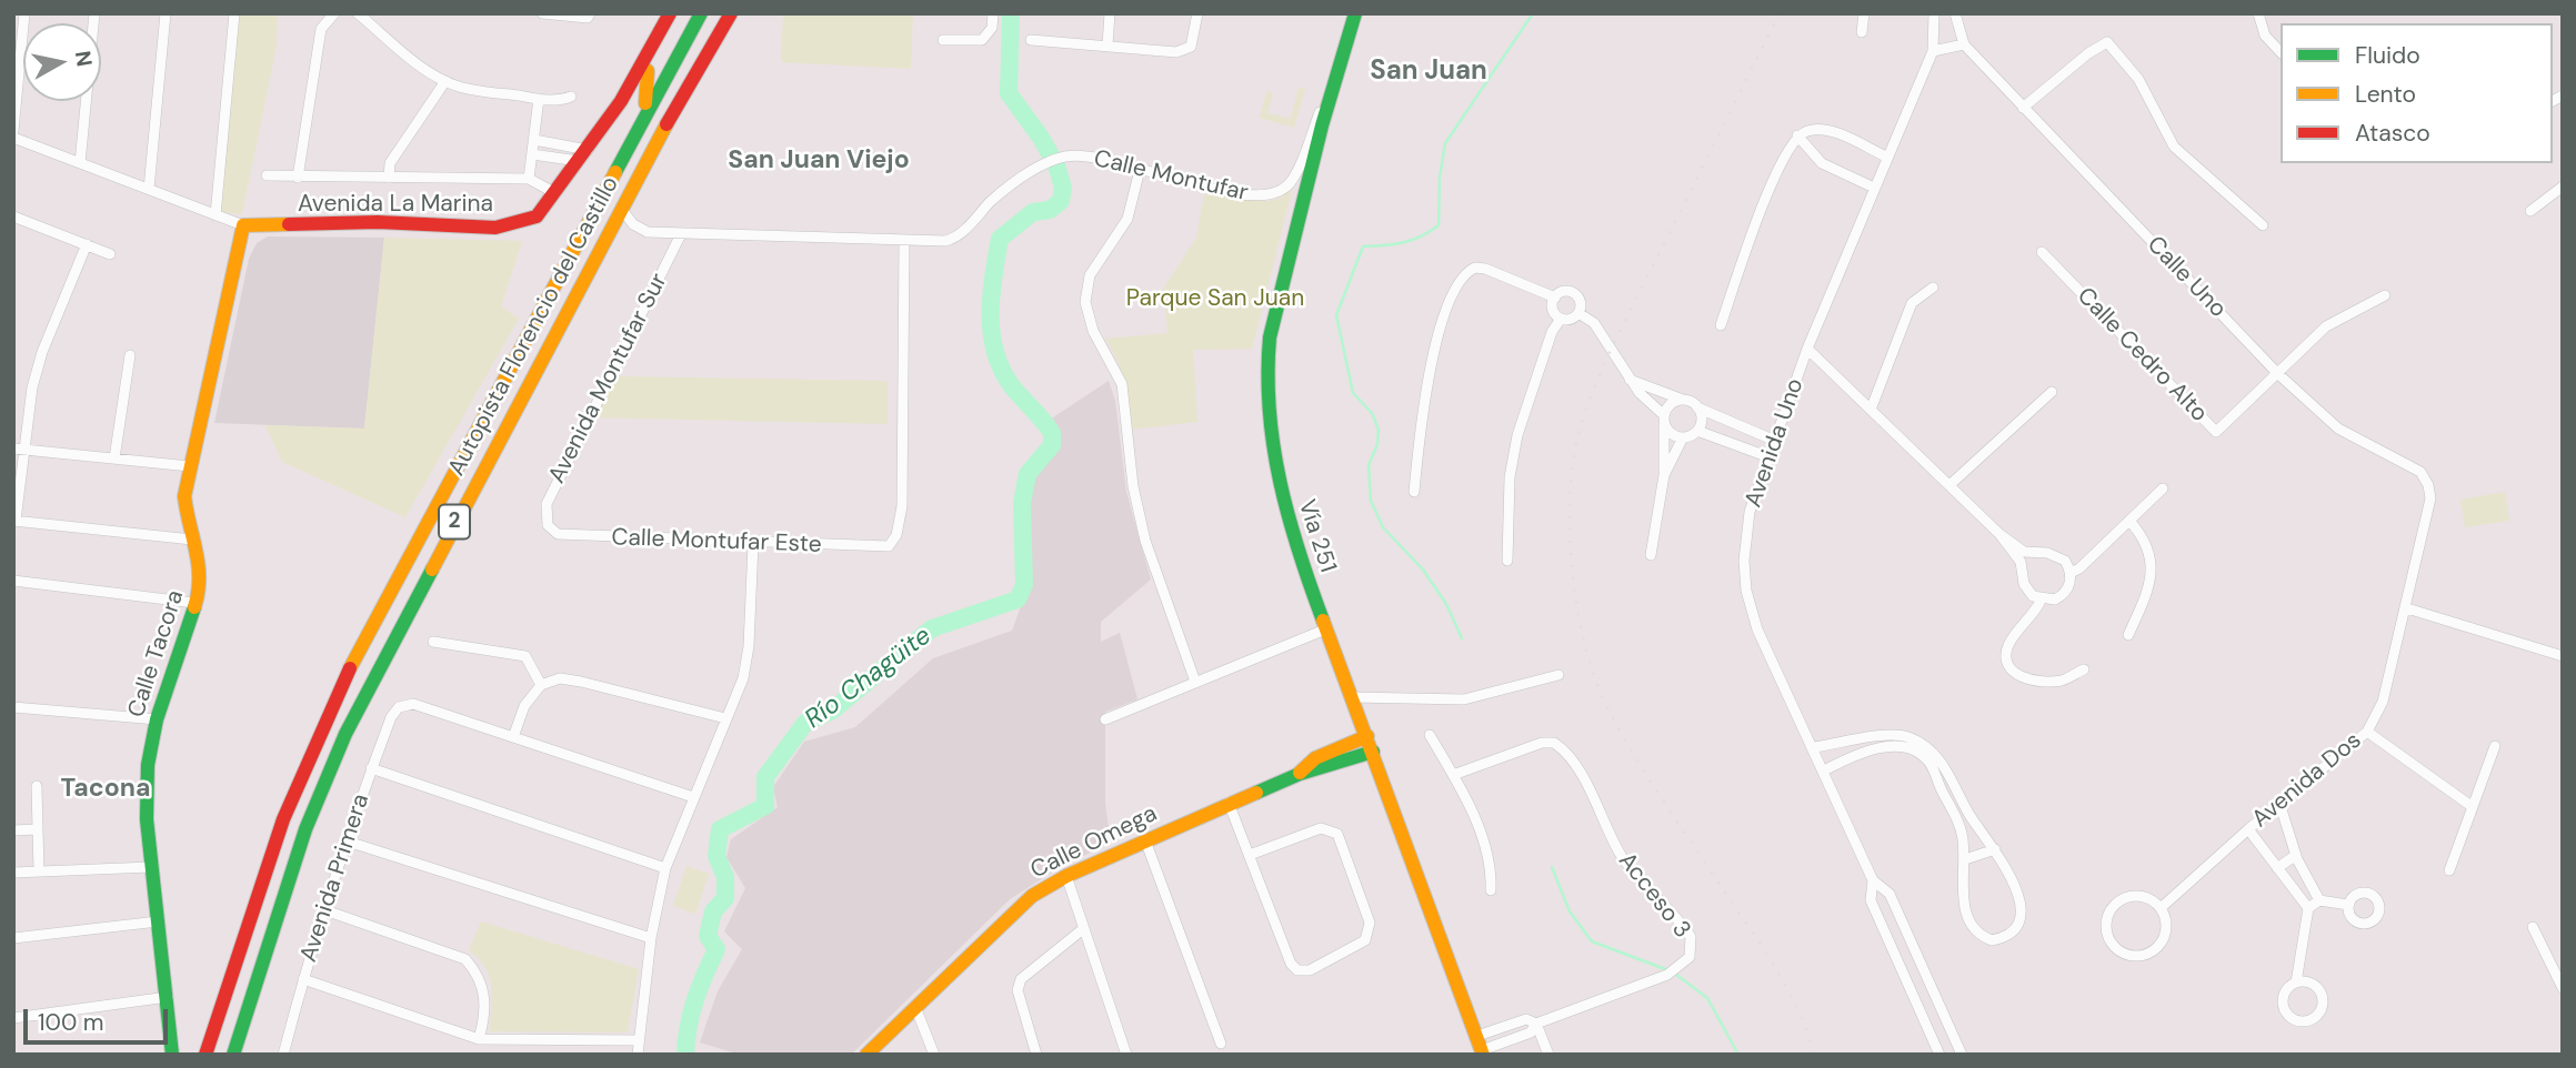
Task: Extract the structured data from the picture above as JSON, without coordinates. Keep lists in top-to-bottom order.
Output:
{
  "streets": {
    "main road": [
      "Avenida La Marina",
      "Autopista Florencio del Castillo",
      "2",
      "Vía 251",
      "Calle Tacora",
      "Calle Omega"
    ],
    "street": [
      "Calle Montufar",
      "Calle Uno",
      "Calle Cedro Alto",
      "Avenida Montufar Sur",
      "Avenida Uno",
      "Calle Montufar Este",
      "Avenida Dos",
      "Avenida Primera",
      "Acceso 3"
    ]
  },
  "crossings": [
    ["Calle Montufar", "Autopista Florencio del Castillo"],
    ["Calle Montufar", "Avenida Montufar Sur"],
    ["Calle Montufar", "Vía 251"],
    ["Calle Montufar", "Calle Montufar Este"],
    ["Avenida La Marina", "Calle Tacora"],
    ["Calle Uno", "Calle Cedro Alto"],
    ["Calle Uno", "Avenida Uno"],
    ["Calle Uno", "Avenida Dos"],
    ["Avenida Montufar Sur", "Calle Montufar Este"],
    ["Vía 251", "Calle Omega"],
    ["Vía 251", "Acceso 3"]
  ],
  "districts": ["San Juan", "San Juan Viejo", "Tacona"],
  "water": ["Río Chagüite"],
  "parks": ["Parque San Juan"],
  "legend": ["Fluido", "Lento", "Atasco"],
  "scale_bar": "100 m",
  "north": "right"
}
